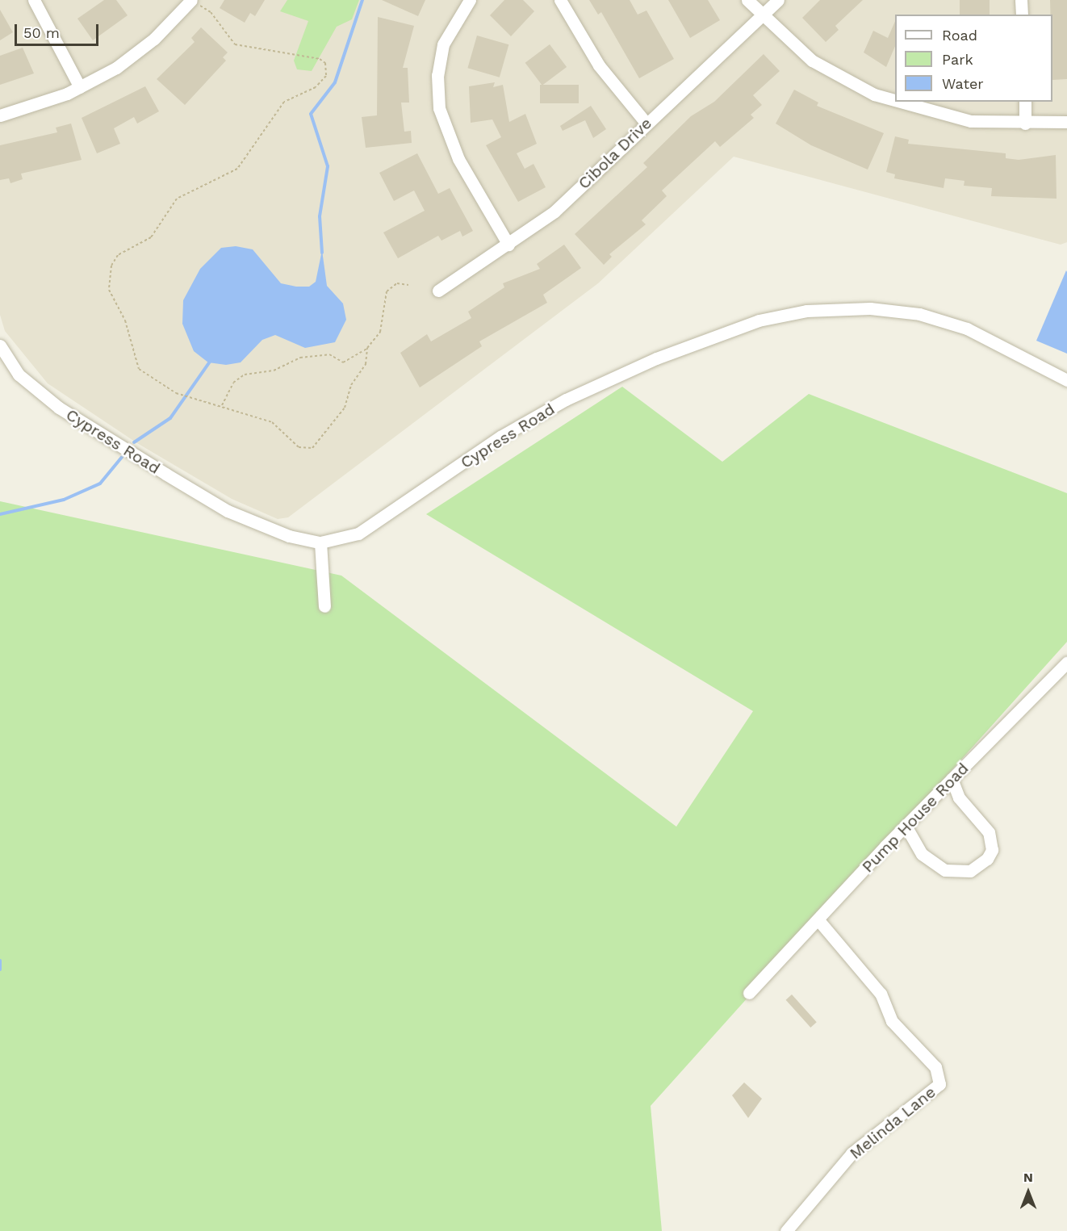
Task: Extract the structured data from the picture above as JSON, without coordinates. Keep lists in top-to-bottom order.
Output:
{
  "streets": {
    "street": [
      "Cibola Drive",
      "Cypress Road",
      "Pump House Road",
      "Melinda Lane"
    ]
  },
  "crossings": [
    ["Pump House Road", "Melinda Lane"]
  ],
  "legend": ["Road", "Park", "Water"],
  "scale_bar": "50 m",
  "north": "top"
}
